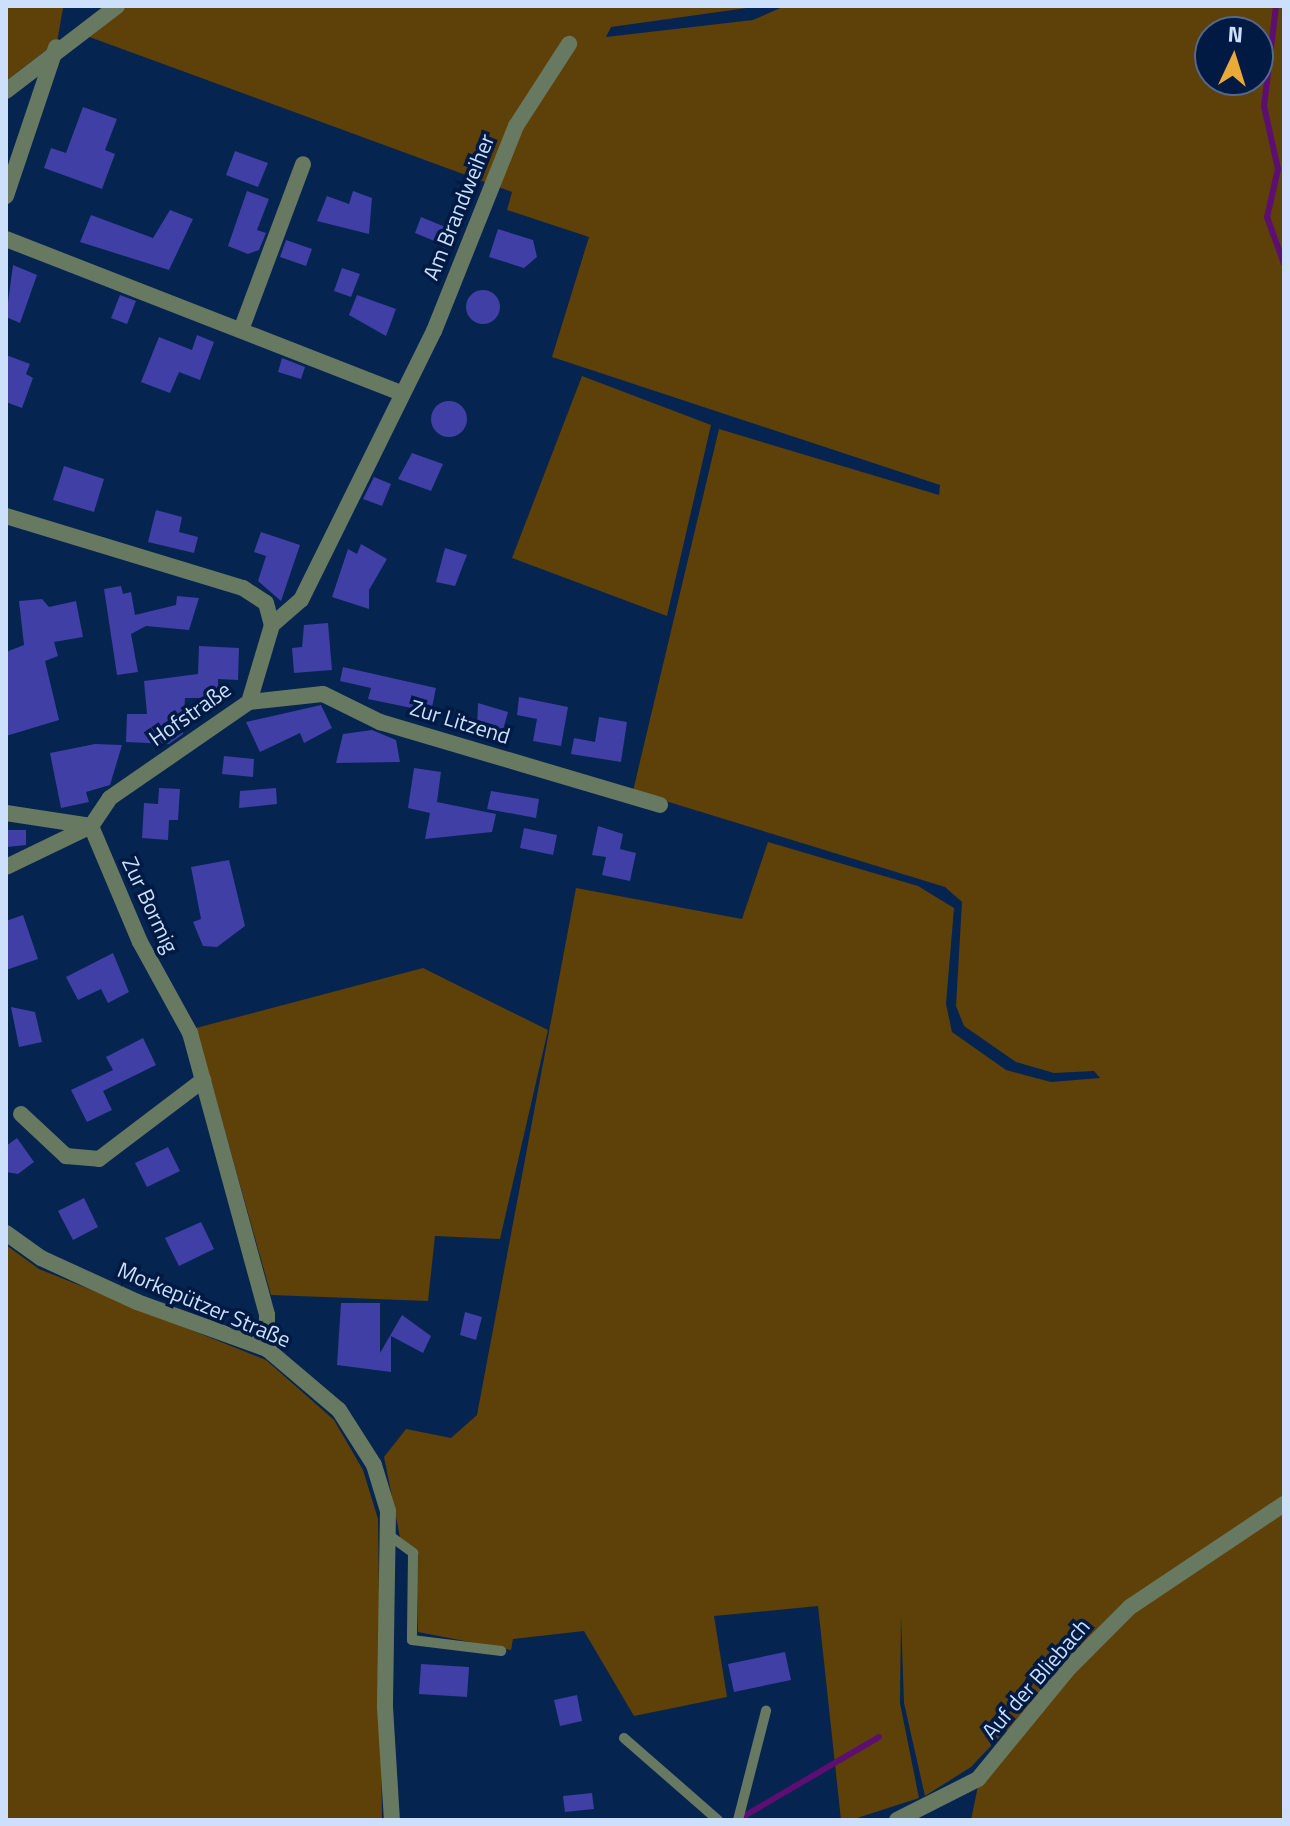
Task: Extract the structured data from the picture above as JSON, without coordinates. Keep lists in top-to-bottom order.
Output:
{
  "streets": {
    "street": [
      "Am Brandweiher",
      "Hofstraße",
      "Zur Litzend",
      "Zur Bormig",
      "Morkepützer Straße",
      "Auf der Bliebach"
    ]
  },
  "crossings": [
    ["Am Brandweiher", "Hofstraße"],
    ["Hofstraße", "Zur Litzend"],
    ["Hofstraße", "Zur Bormig"],
    ["Zur Bormig", "Morkepützer Straße"]
  ],
  "north": "top"
}
